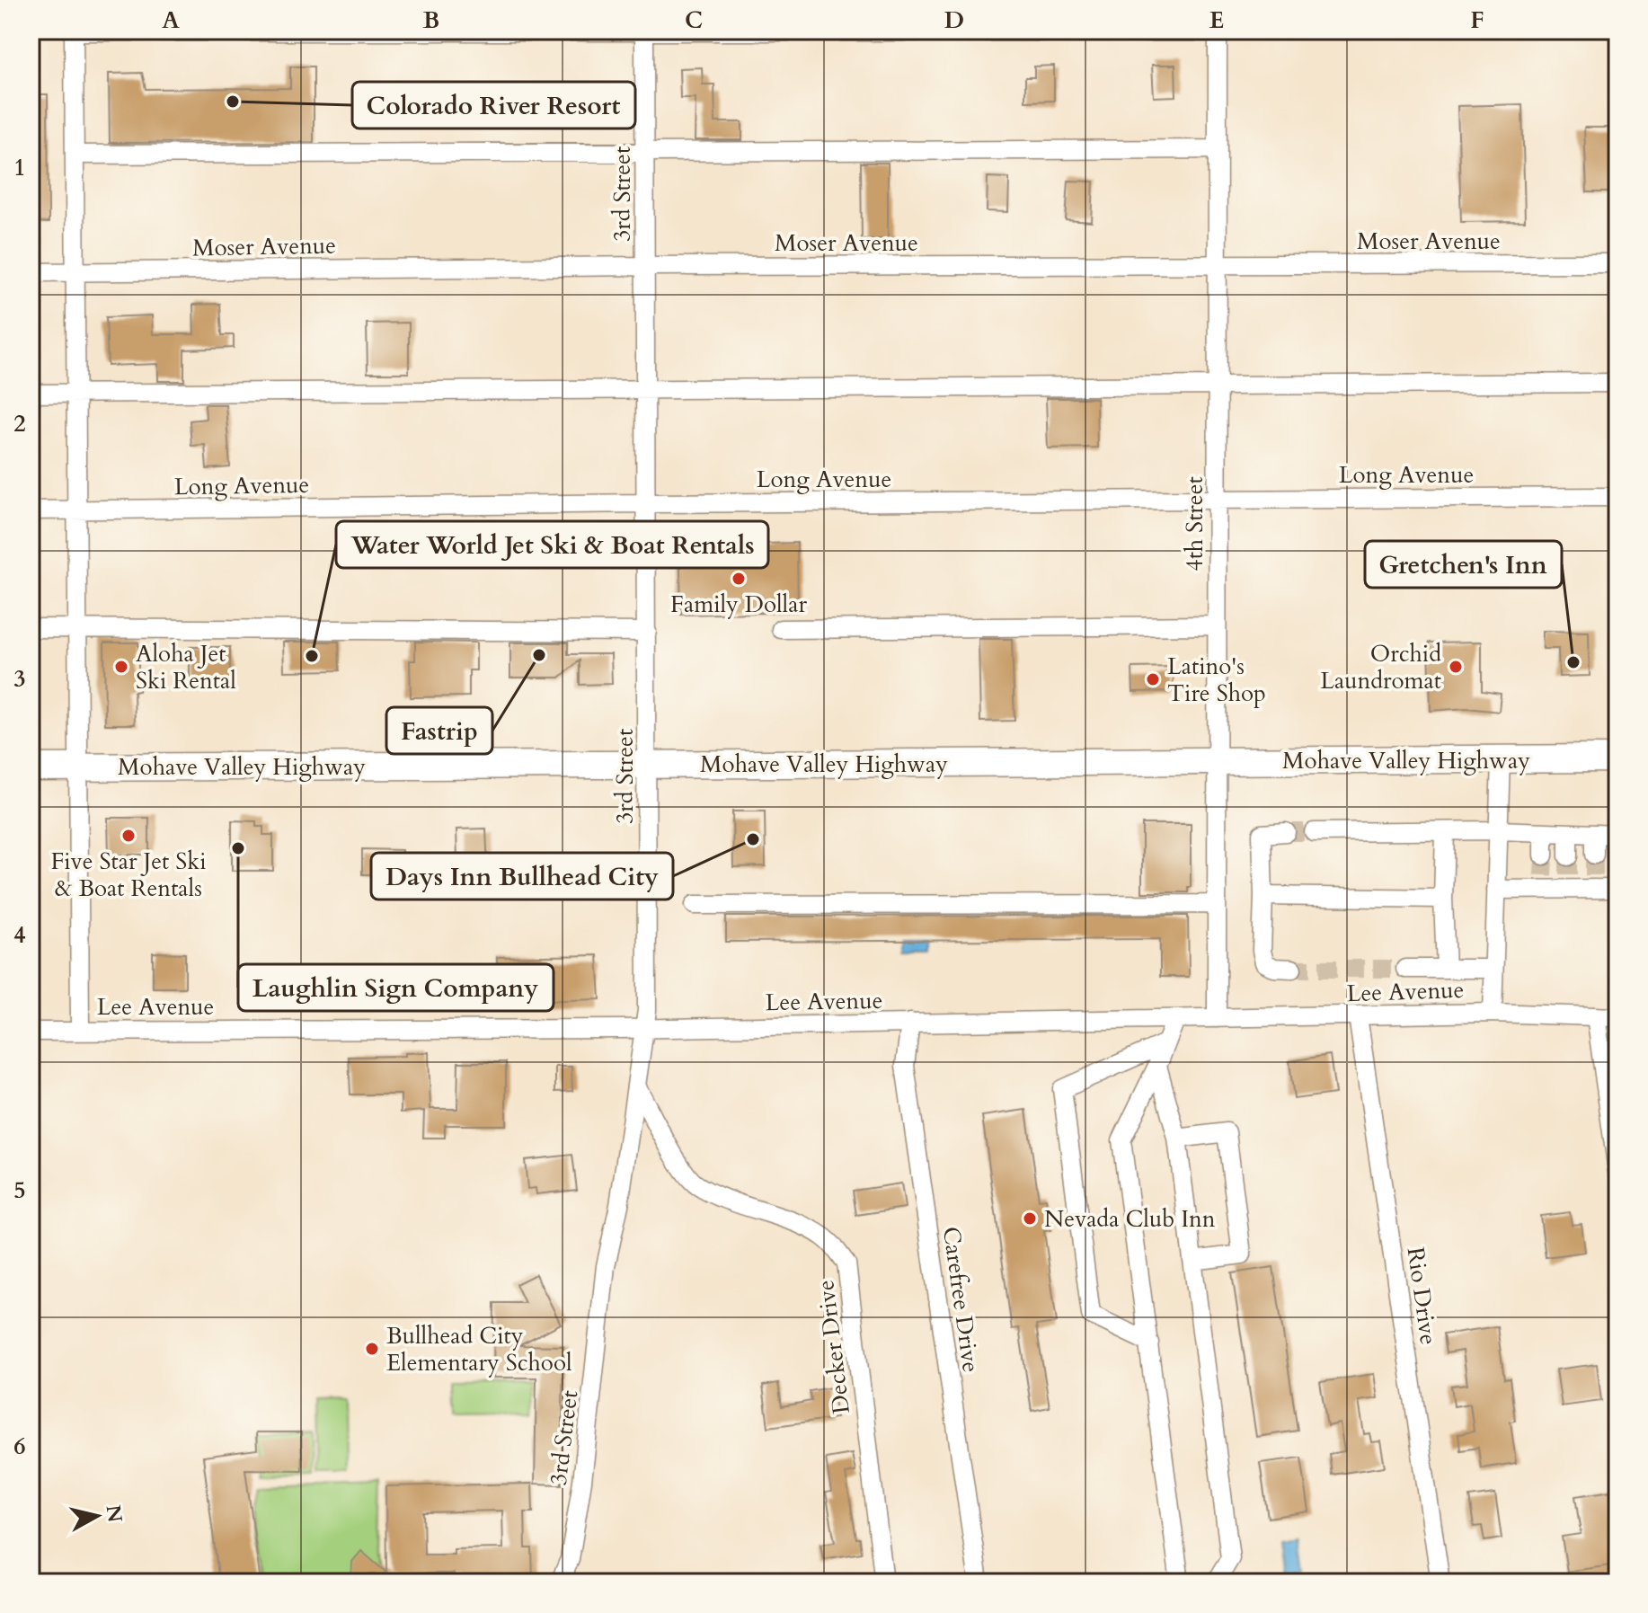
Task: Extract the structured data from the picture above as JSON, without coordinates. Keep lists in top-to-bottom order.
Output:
{
  "streets": {
    "highway": ["Mohave Valley Highway"],
    "street": [
      "3rd Street",
      "Moser Avenue",
      "Long Avenue",
      "4th Street",
      "Lee Avenue",
      "Rio Drive",
      "Carefree Drive",
      "Decker Drive"
    ]
  },
  "crossings": [
    ["3rd Street", "Moser Avenue"],
    ["3rd Street", "Long Avenue"],
    ["3rd Street", "Mohave Valley Highway"],
    ["3rd Street", "Lee Avenue"],
    ["3rd Street", "Decker Drive"],
    ["Moser Avenue", "4th Street"],
    ["Long Avenue", "4th Street"],
    ["4th Street", "Mohave Valley Highway"],
    ["4th Street", "Lee Avenue"],
    ["Lee Avenue", "Rio Drive"],
    ["Lee Avenue", "Carefree Drive"]
  ],
  "places": [
    "Colorado River Resort",
    "Family Dollar",
    "Fastrip",
    "Water World Jet Ski & Boat Rentals",
    "Gretchen's Inn",
    "Aloha Jet Ski Rental",
    "Orchid Laundromat",
    "Latino's Tire Shop",
    "Five Star Jet Ski & Boat Rentals",
    "Days Inn Bullhead City",
    "Laughlin Sign Company",
    "Nevada Club Inn",
    "Bullhead City Elementary School"
  ],
  "north": "right",
  "grid": {
    "columns": [
      "A",
      "B",
      "C",
      "D",
      "E",
      "F"
    ],
    "rows": [
      "1",
      "2",
      "3",
      "4",
      "5",
      "6"
    ]
  }
}
